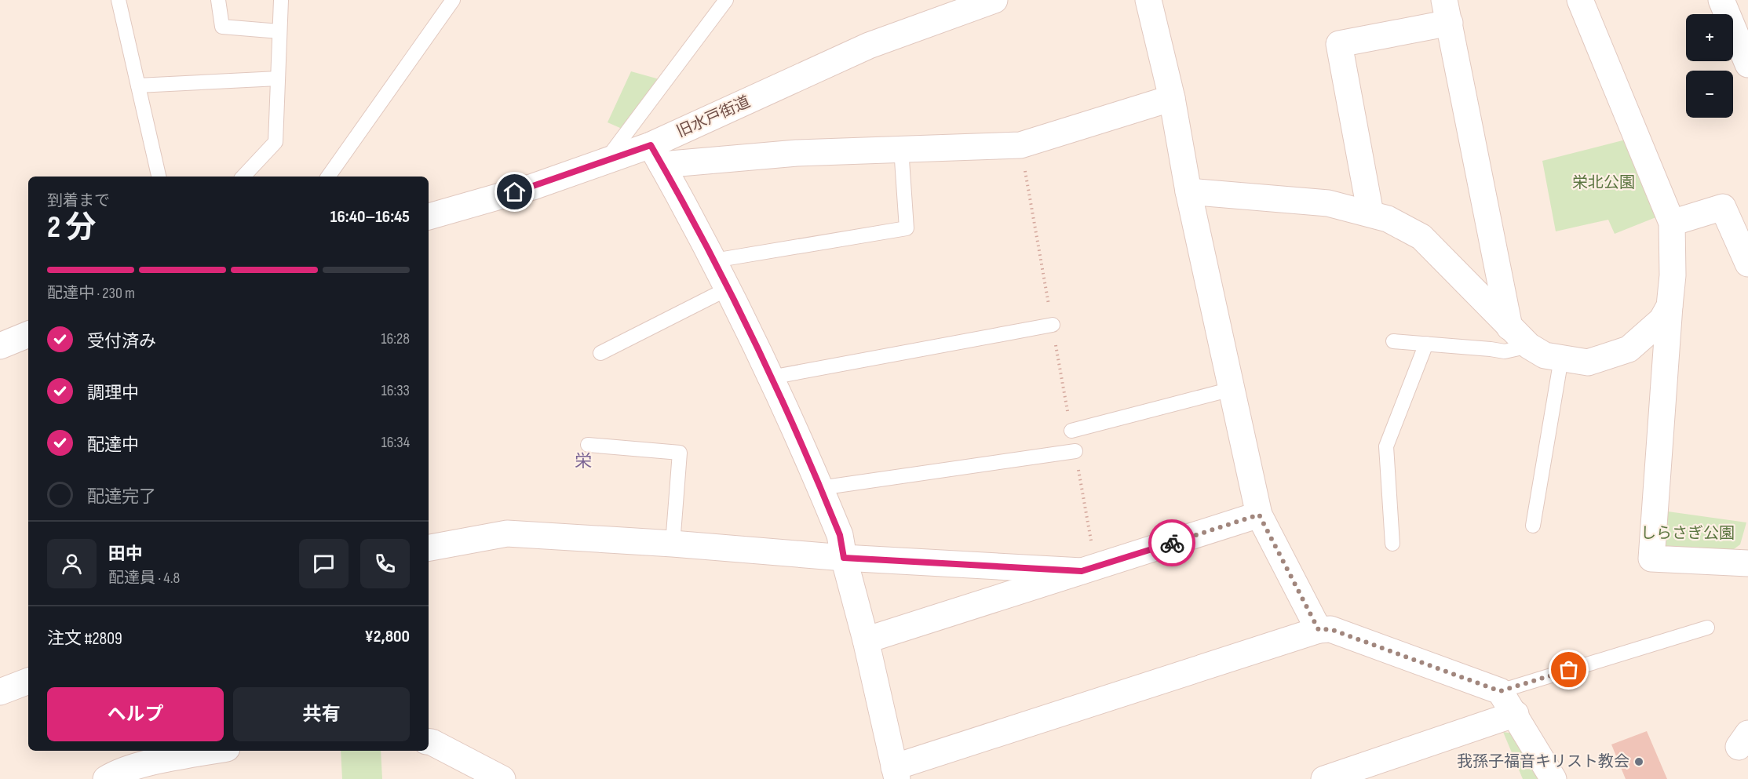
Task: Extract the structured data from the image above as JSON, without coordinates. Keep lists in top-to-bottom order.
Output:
{
  "streets": {
    "street": ["旧水戸街道"]
  },
  "districts": ["栄"],
  "parks": ["栄北公園", "しらさぎ公園"],
  "places": ["我孫子福音キリスト教会"],
  "page": {
    "map_buttons": ["+", "−"],
    "heading": ["2 分", "到着まで", "16:40–16:45"],
    "panel": [
      "田中",
      "配達員 · 4.8",
      "注文 #2809",
      "¥2,800"
    ],
    "bar": "配達中 · 230 m",
    "list": [
      ["受付済み", "16:28"],
      ["調理中", "16:33"],
      ["配達中", "16:34"],
      "配達完了"
    ],
    "buttons": ["ヘルプ", "共有"]
  }
}
